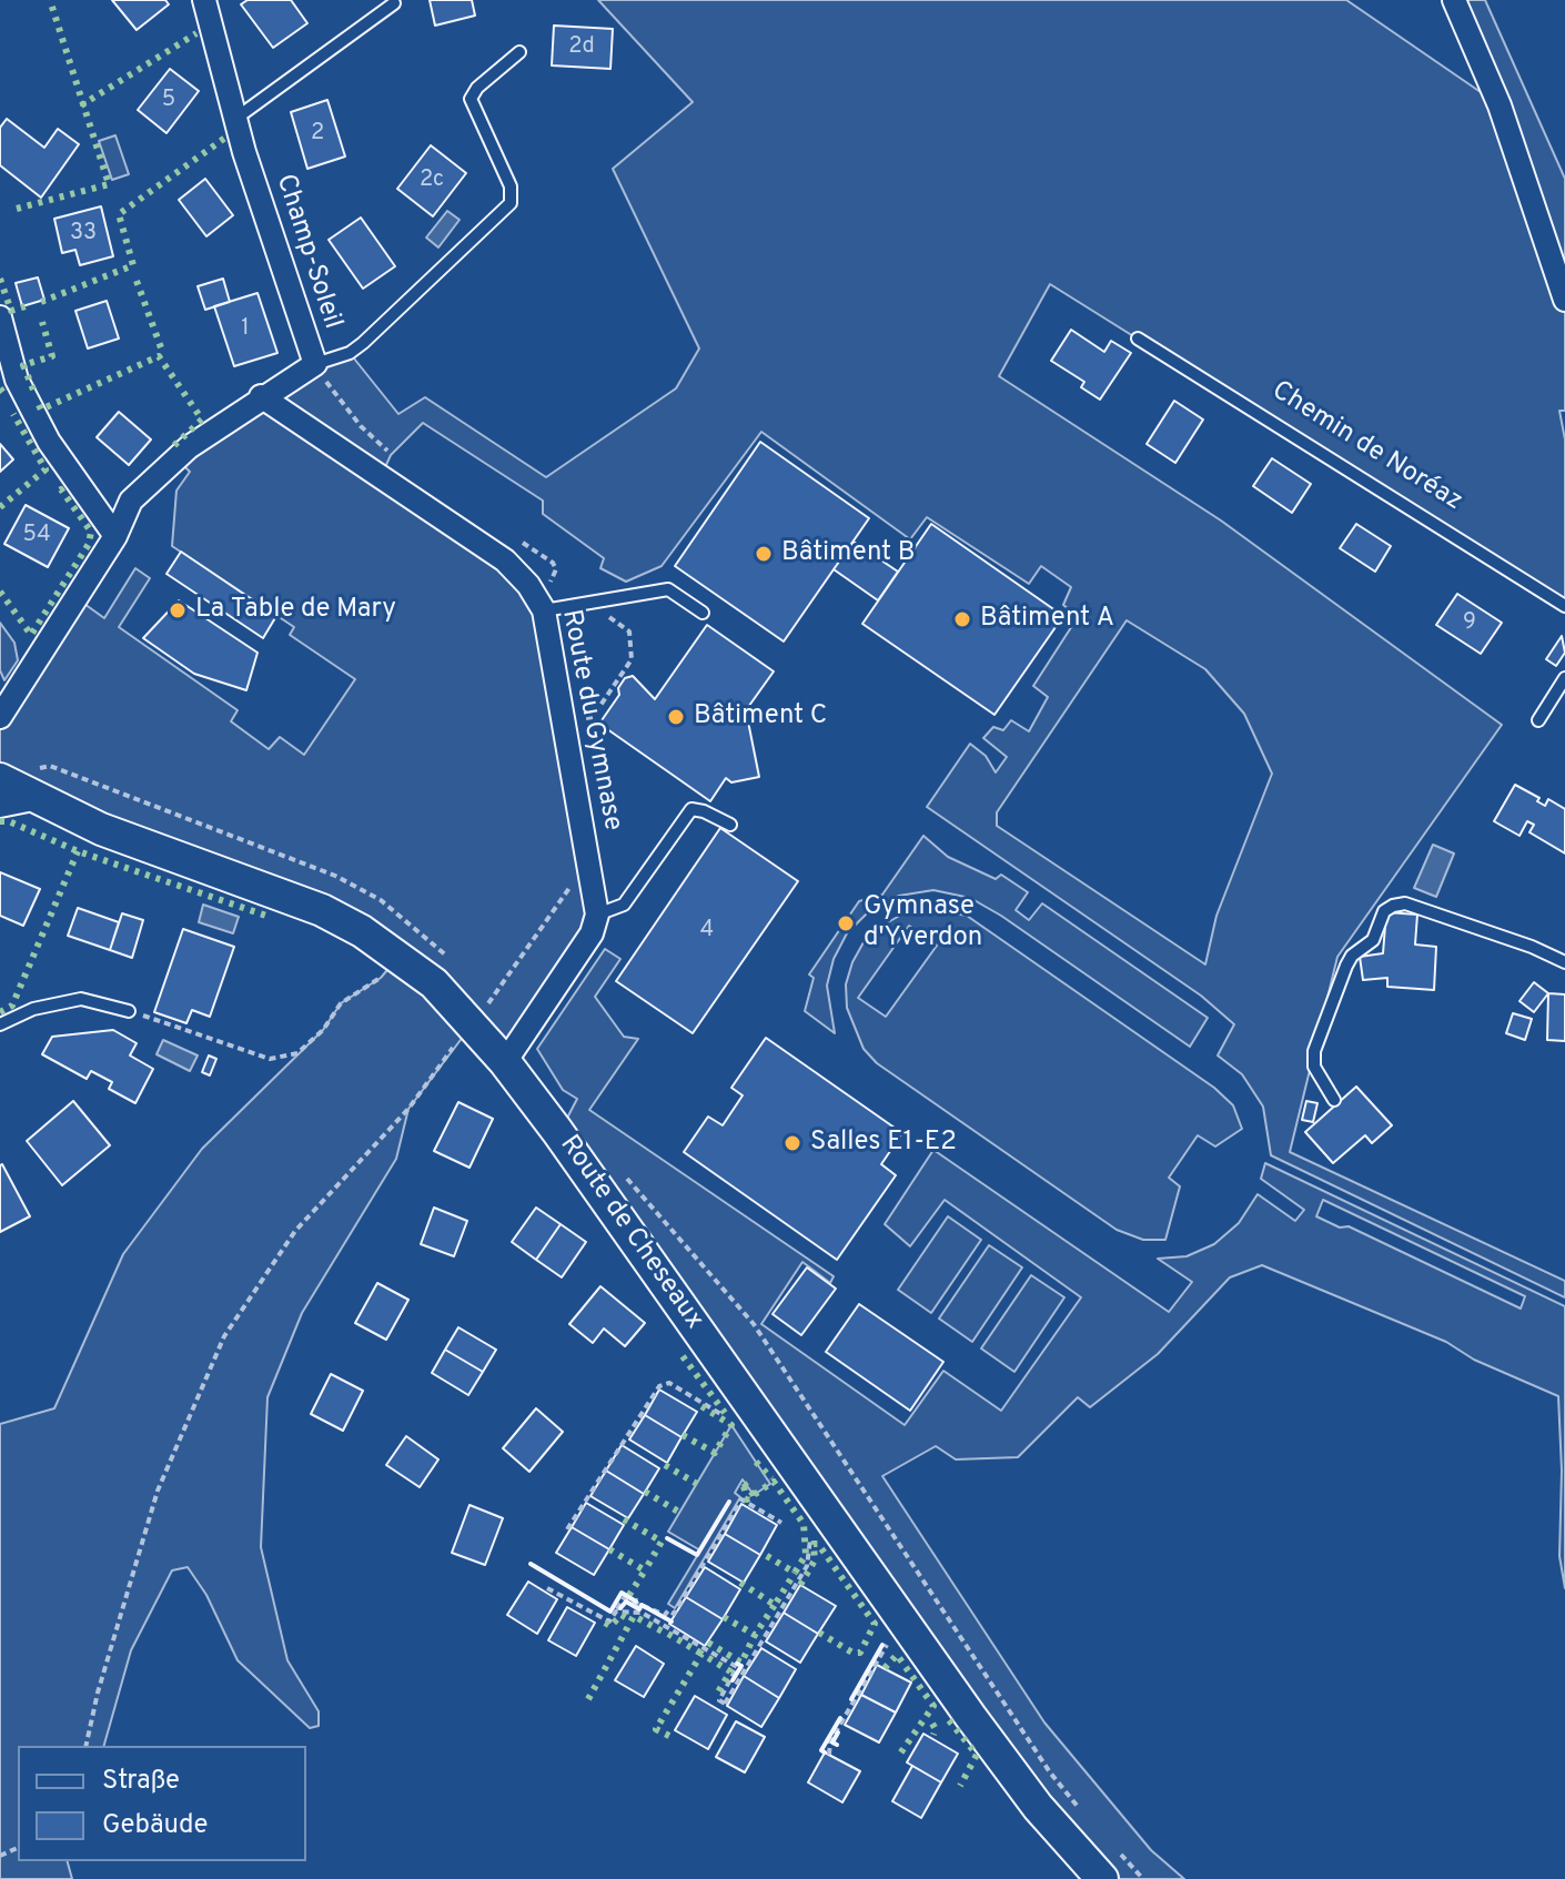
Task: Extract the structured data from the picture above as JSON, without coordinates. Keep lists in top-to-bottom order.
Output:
{
  "streets": {
    "street": ["Champ-Soleil", "Route du Gymnase", "Route de Cheseaux"],
    "lane": ["Chemin de Noréaz"]
  },
  "crossings": [
    ["Champ-Soleil", "Route du Gymnase"]
  ],
  "places": [
    "Bâtiment B",
    "La Table de Mary",
    "Bâtiment A",
    "Bâtiment C",
    "Gymnase d'Yverdon",
    "Salles E1-E2"
  ],
  "house_numbers": [
    "2d",
    "5",
    "2",
    "2c",
    "33",
    "1",
    "54",
    "9",
    "4"
  ],
  "legend": ["Straße", "Gebäude"]
}
